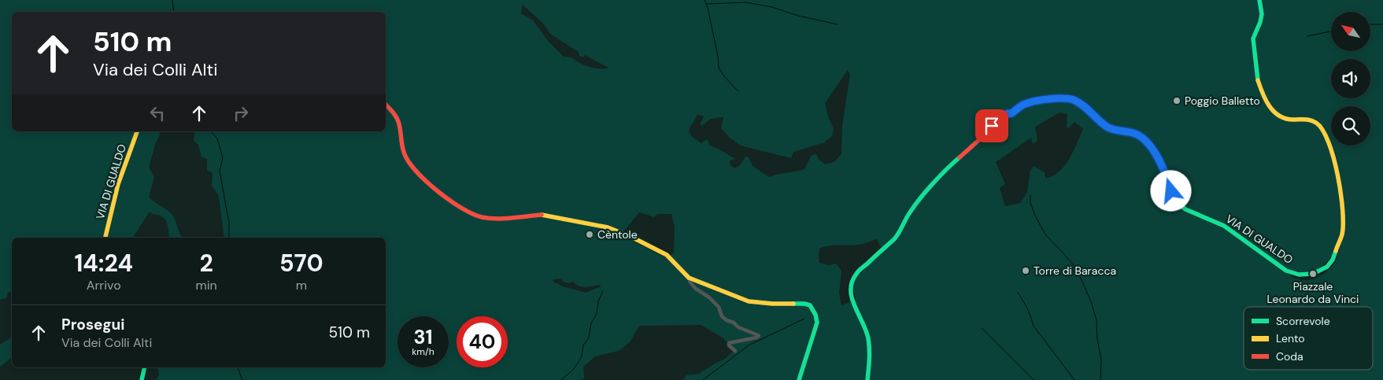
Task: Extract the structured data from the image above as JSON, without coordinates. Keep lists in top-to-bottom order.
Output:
{
  "streets": {
    "street": ["VIA DI GUALDO"]
  },
  "places": [
    "Poggio Balletto",
    "Cèntole",
    "Torre di Baracca",
    "Piazzale Leonardo da Vinci"
  ],
  "legend": ["Scorrevole", "Lento", "Coda"],
  "north": "top left",
  "page": {
    "turn": ["510 m", "Via dei Colli Alti"],
    "eta": [
      "14:24",
      "Arrivo",
      "2",
      "min",
      "570",
      "m"
    ],
    "list": [
      {
        "name": "Prosegui",
        "note": "Via dei Colli Alti",
        "value": "510 m"
      }
    ],
    "speed": "31 km/h",
    "limit": "40"
  }
}
